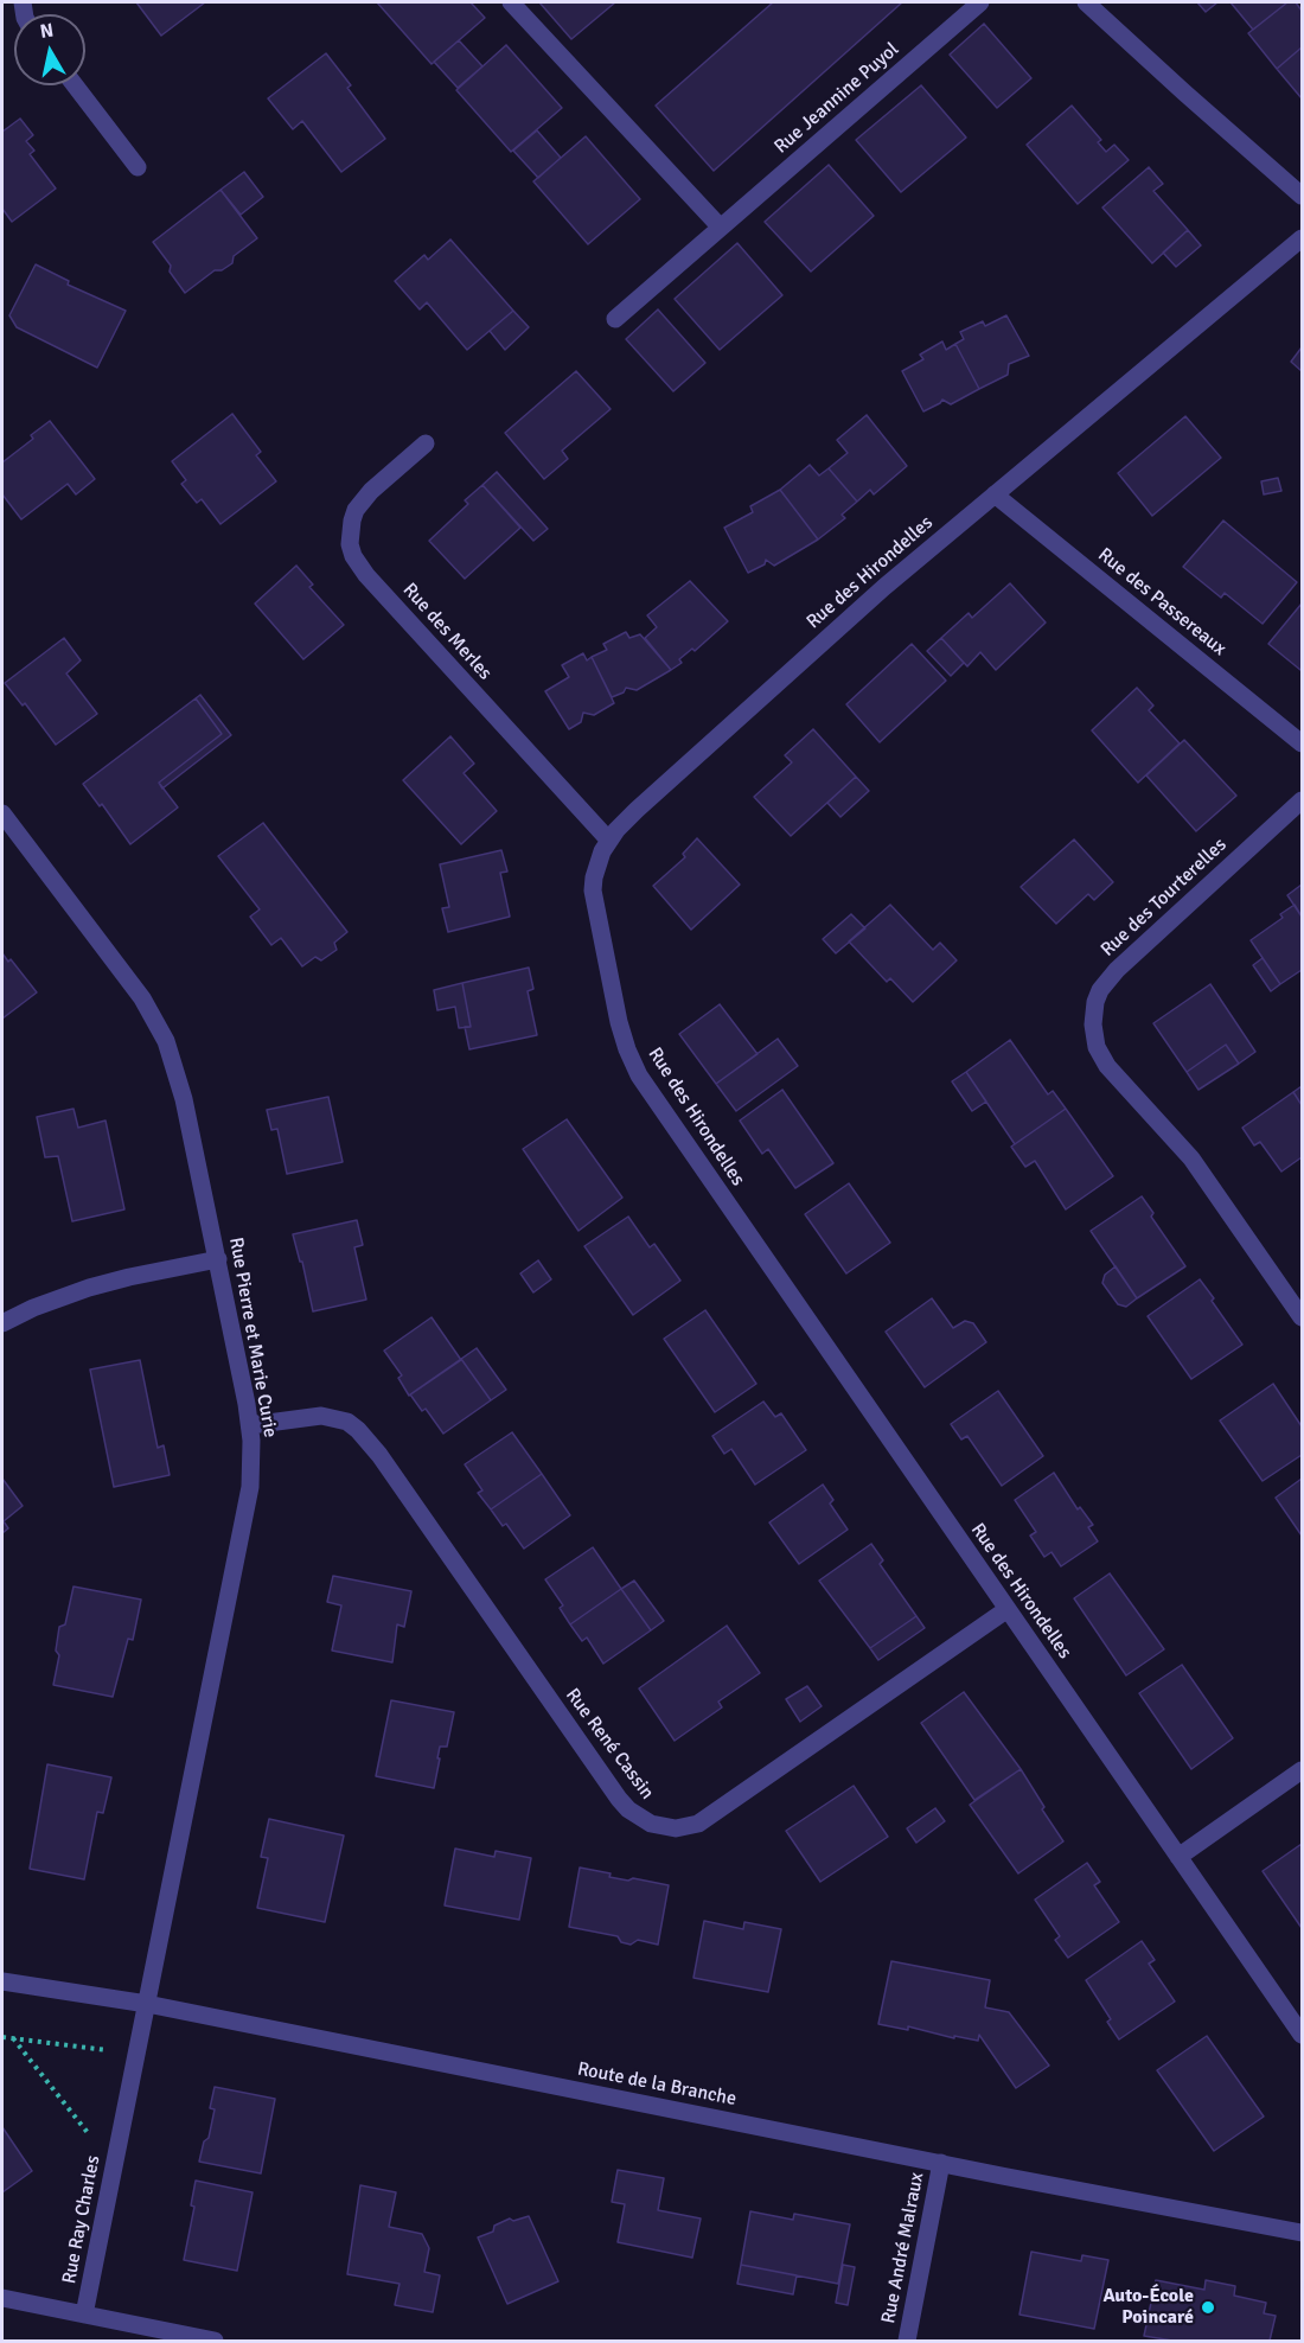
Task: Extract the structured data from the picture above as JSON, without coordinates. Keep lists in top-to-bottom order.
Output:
{
  "streets": {
    "street": [
      "Rue Jeannine Puyol",
      "Rue des Hirondelles",
      "Rue des Passereaux",
      "Rue des Merles",
      "Rue des Tourterelles",
      "Rue Pierre et Marie Curie",
      "Rue René Cassin",
      "Route de la Branche",
      "Rue Ray Charles",
      "Rue André Malraux"
    ]
  },
  "crossings": [
    ["Rue des Hirondelles", "Rue des Passereaux"],
    ["Rue des Hirondelles", "Rue des Merles"],
    ["Rue des Hirondelles", "Rue René Cassin"],
    ["Rue Pierre et Marie Curie", "Rue René Cassin"],
    ["Rue Pierre et Marie Curie", "Route de la Branche"],
    ["Rue Pierre et Marie Curie", "Rue Ray Charles"],
    ["Route de la Branche", "Rue Ray Charles"],
    ["Route de la Branche", "Rue André Malraux"]
  ],
  "places": ["Auto-École Poincaré"],
  "north": "top"
}
